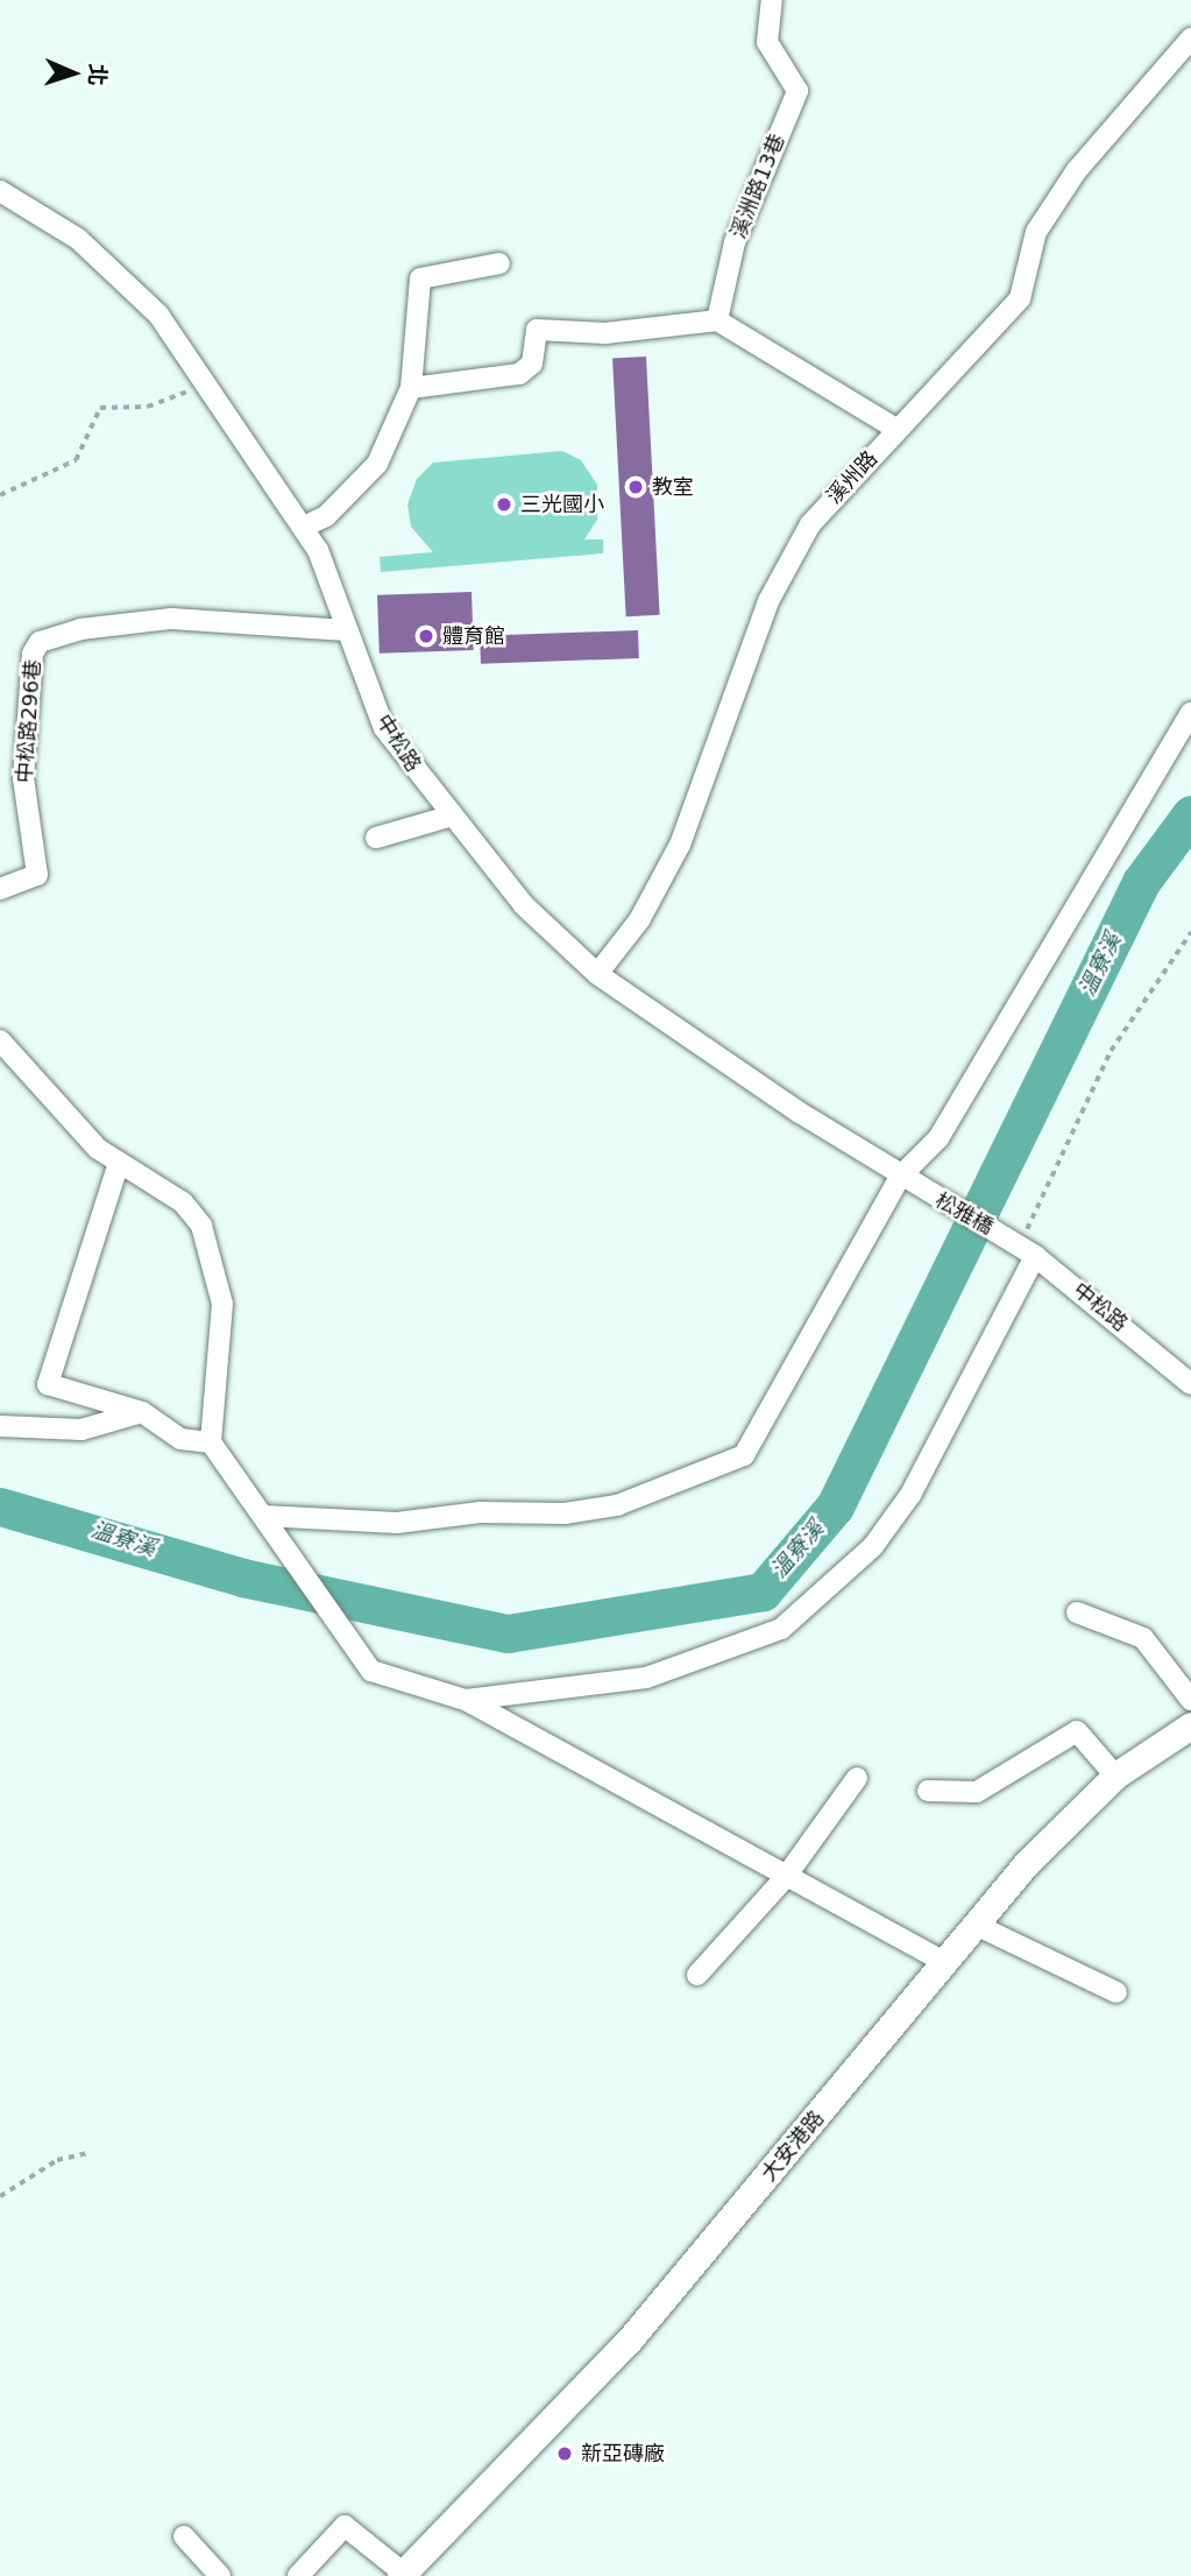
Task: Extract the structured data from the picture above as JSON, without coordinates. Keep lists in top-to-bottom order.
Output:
{
  "streets": {
    "main road": ["大安港路"],
    "street": [
      "溪洲路13巷",
      "溪州路",
      "中松路296巷",
      "中松路",
      "松雅橋"
    ]
  },
  "crossings": [
    ["溪州路", "中松路"],
    ["中松路296巷", "中松路"],
    ["中松路", "松雅橋"]
  ],
  "water": ["溫寮溪"],
  "places": [
    "教室",
    "三光國小",
    "體育館",
    "新亞磚廠"
  ],
  "north": "right"
}
